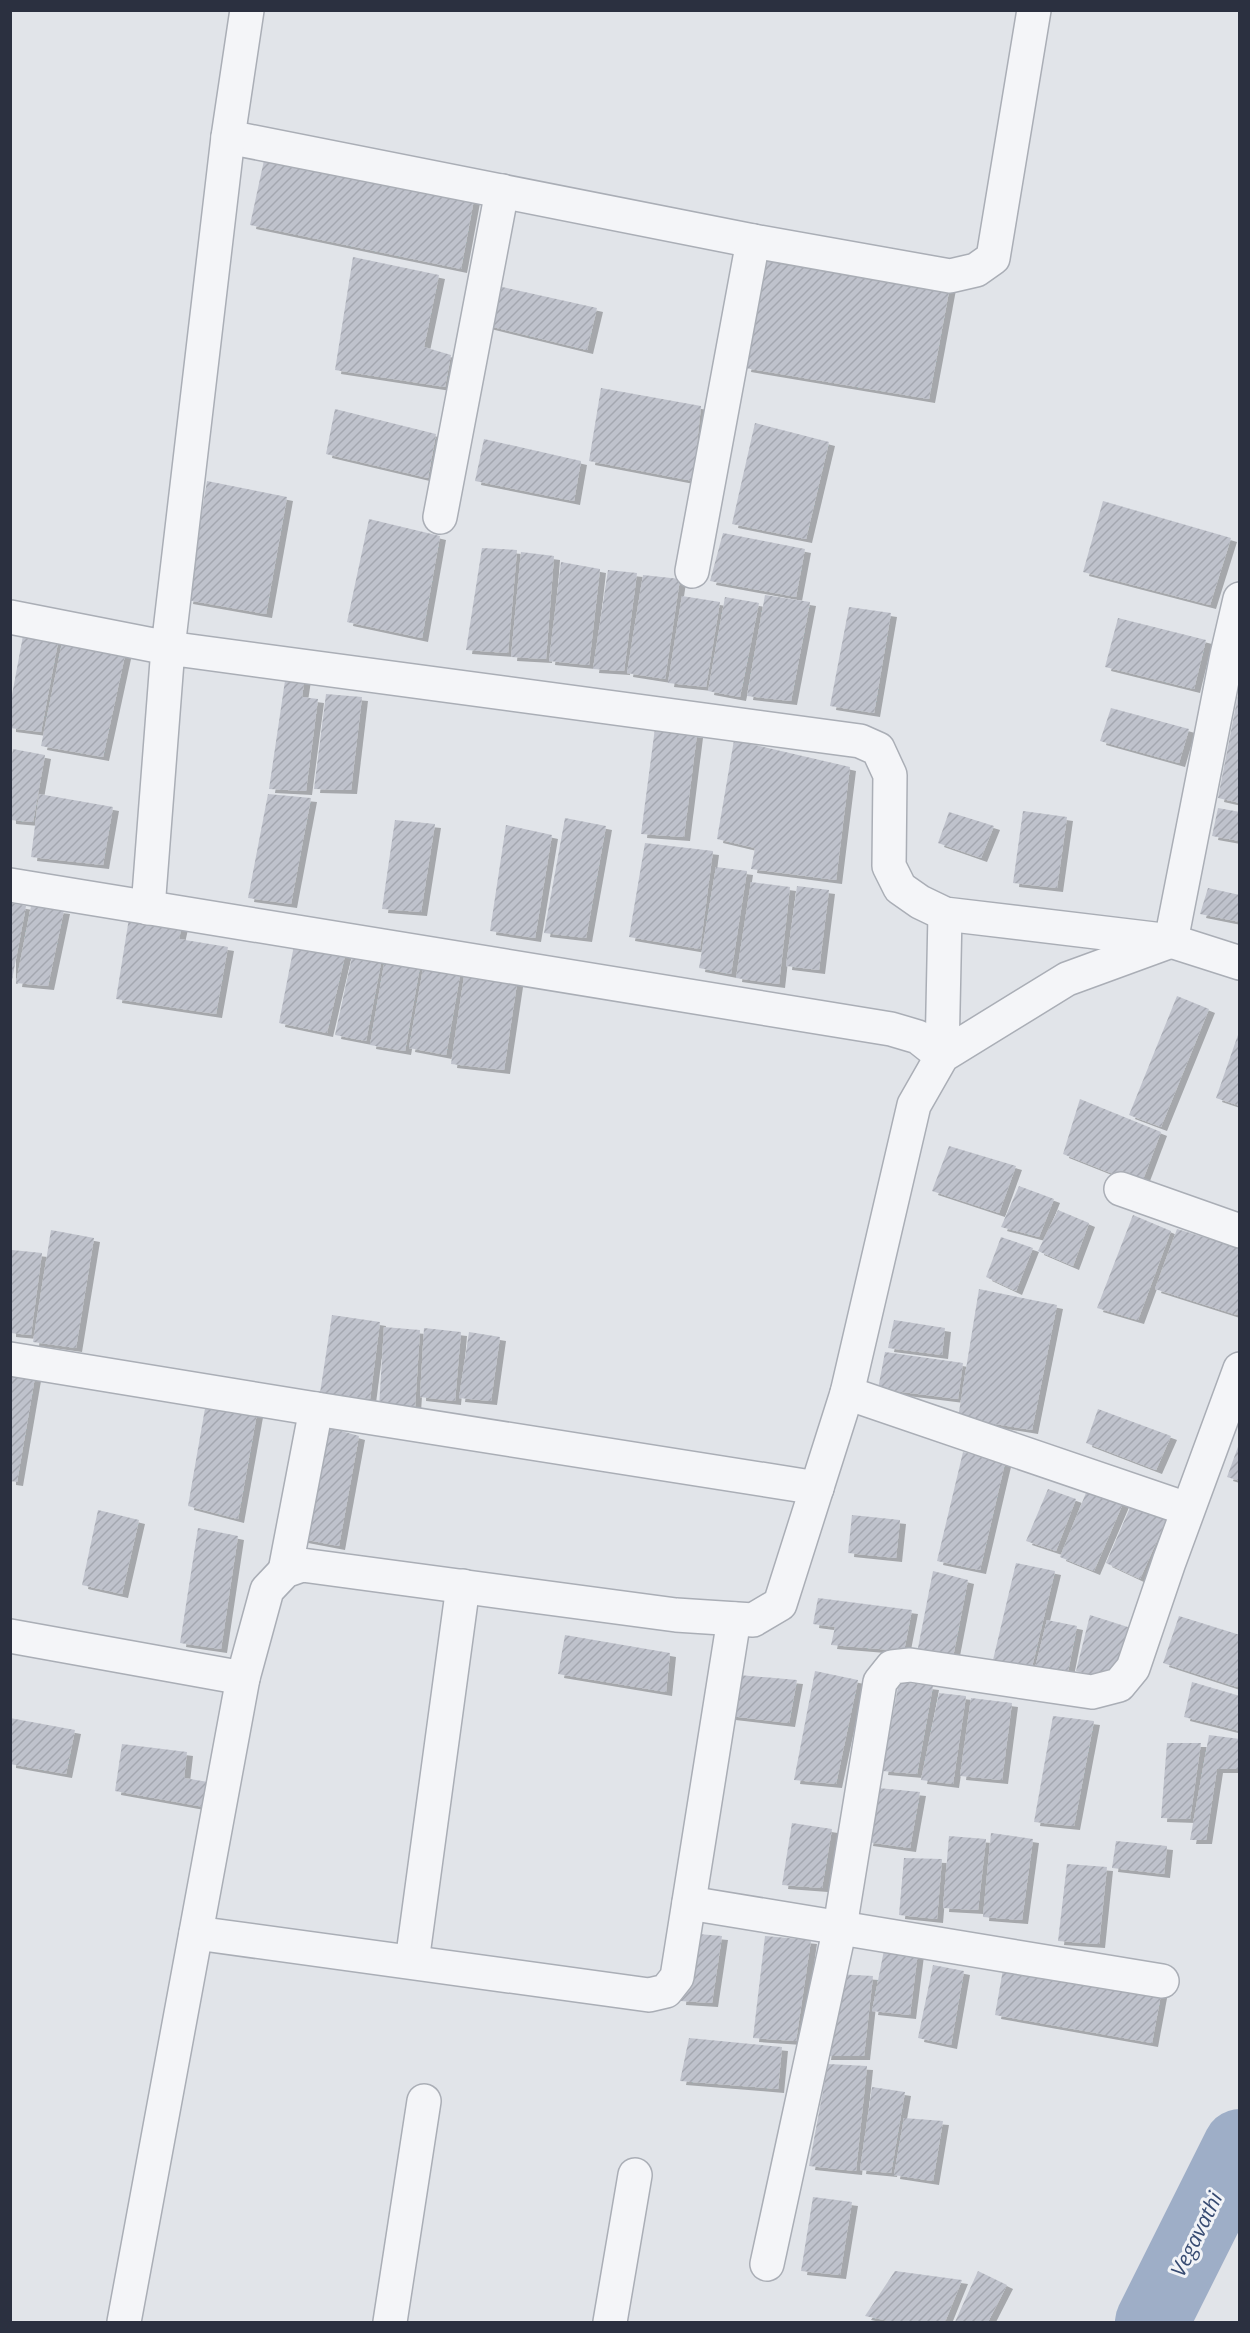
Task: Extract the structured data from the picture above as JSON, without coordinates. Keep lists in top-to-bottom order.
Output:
{
  "water": ["Vegavathi"]
}
